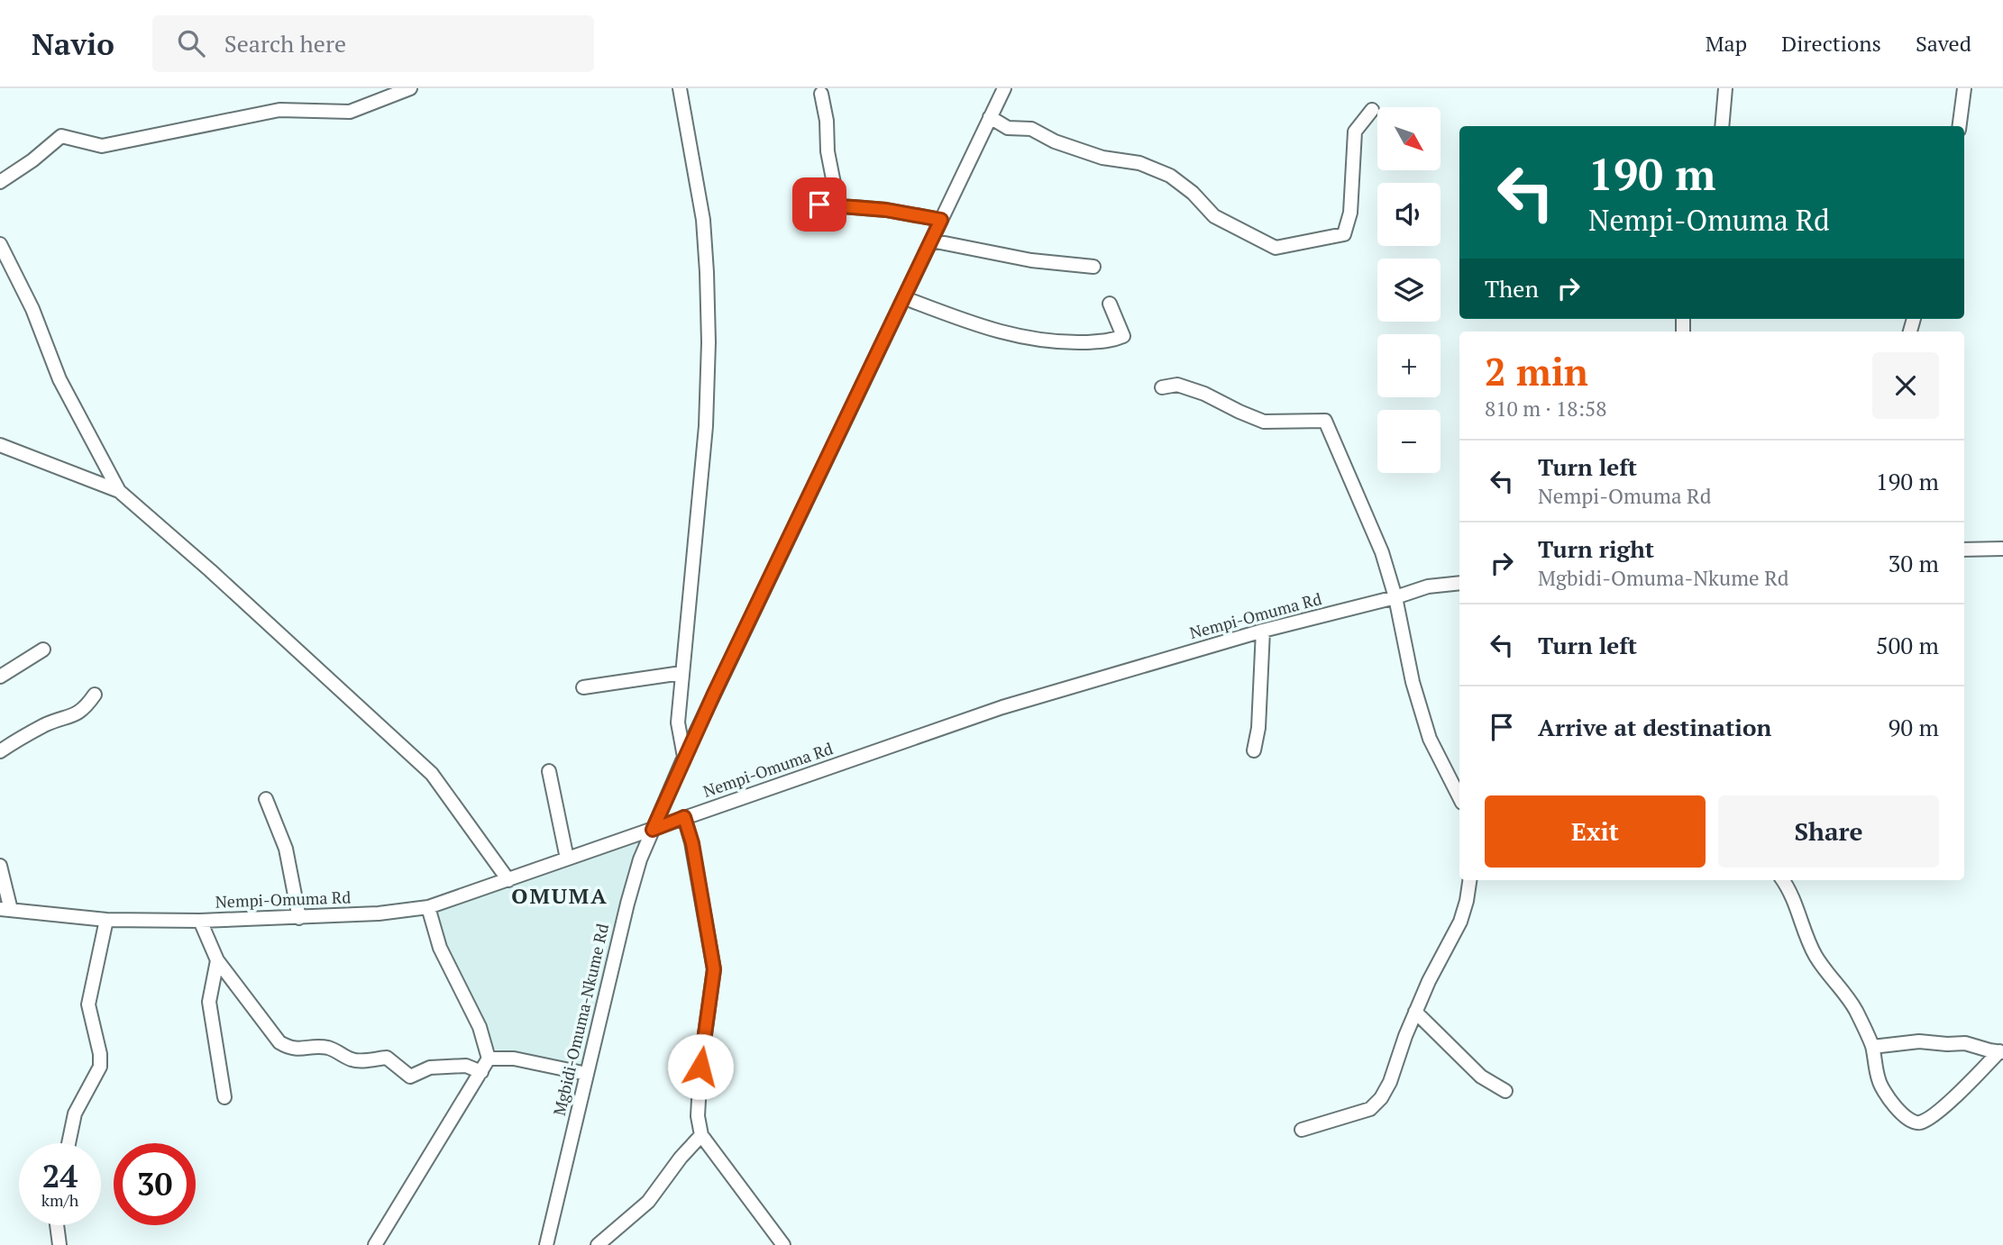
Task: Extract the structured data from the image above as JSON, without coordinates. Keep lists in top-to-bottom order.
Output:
{
  "streets": {
    "street": ["Nempi-Omuma Rd", "Mgbidi-Omuma-Nkume Rd"]
  },
  "crossings": [
    ["Nempi-Omuma Rd", "Mgbidi-Omuma-Nkume Rd"]
  ],
  "districts": ["OMUMA"],
  "north": "bottom right",
  "page": {
    "header": "Navio",
    "search": "Search here",
    "nav": ["Map", "Directions", "Saved"],
    "map_buttons": ["+", "−"],
    "turn": ["190 m", "Nempi-Omuma Rd"],
    "then": "Then",
    "heading": ["2 min", "810 m · 18:58"],
    "list": [
      {
        "name": "Turn left",
        "note": "Nempi-Omuma Rd",
        "value": "190 m"
      },
      {
        "name": "Turn right",
        "note": "Mgbidi-Omuma-Nkume Rd",
        "value": "30 m"
      },
      {
        "name": "Turn left",
        "value": "500 m"
      },
      {
        "name": "Arrive at destination",
        "value": "90 m"
      }
    ],
    "buttons": ["Exit", "Share"],
    "speed": "24 km/h",
    "limit": "30"
  }
}
